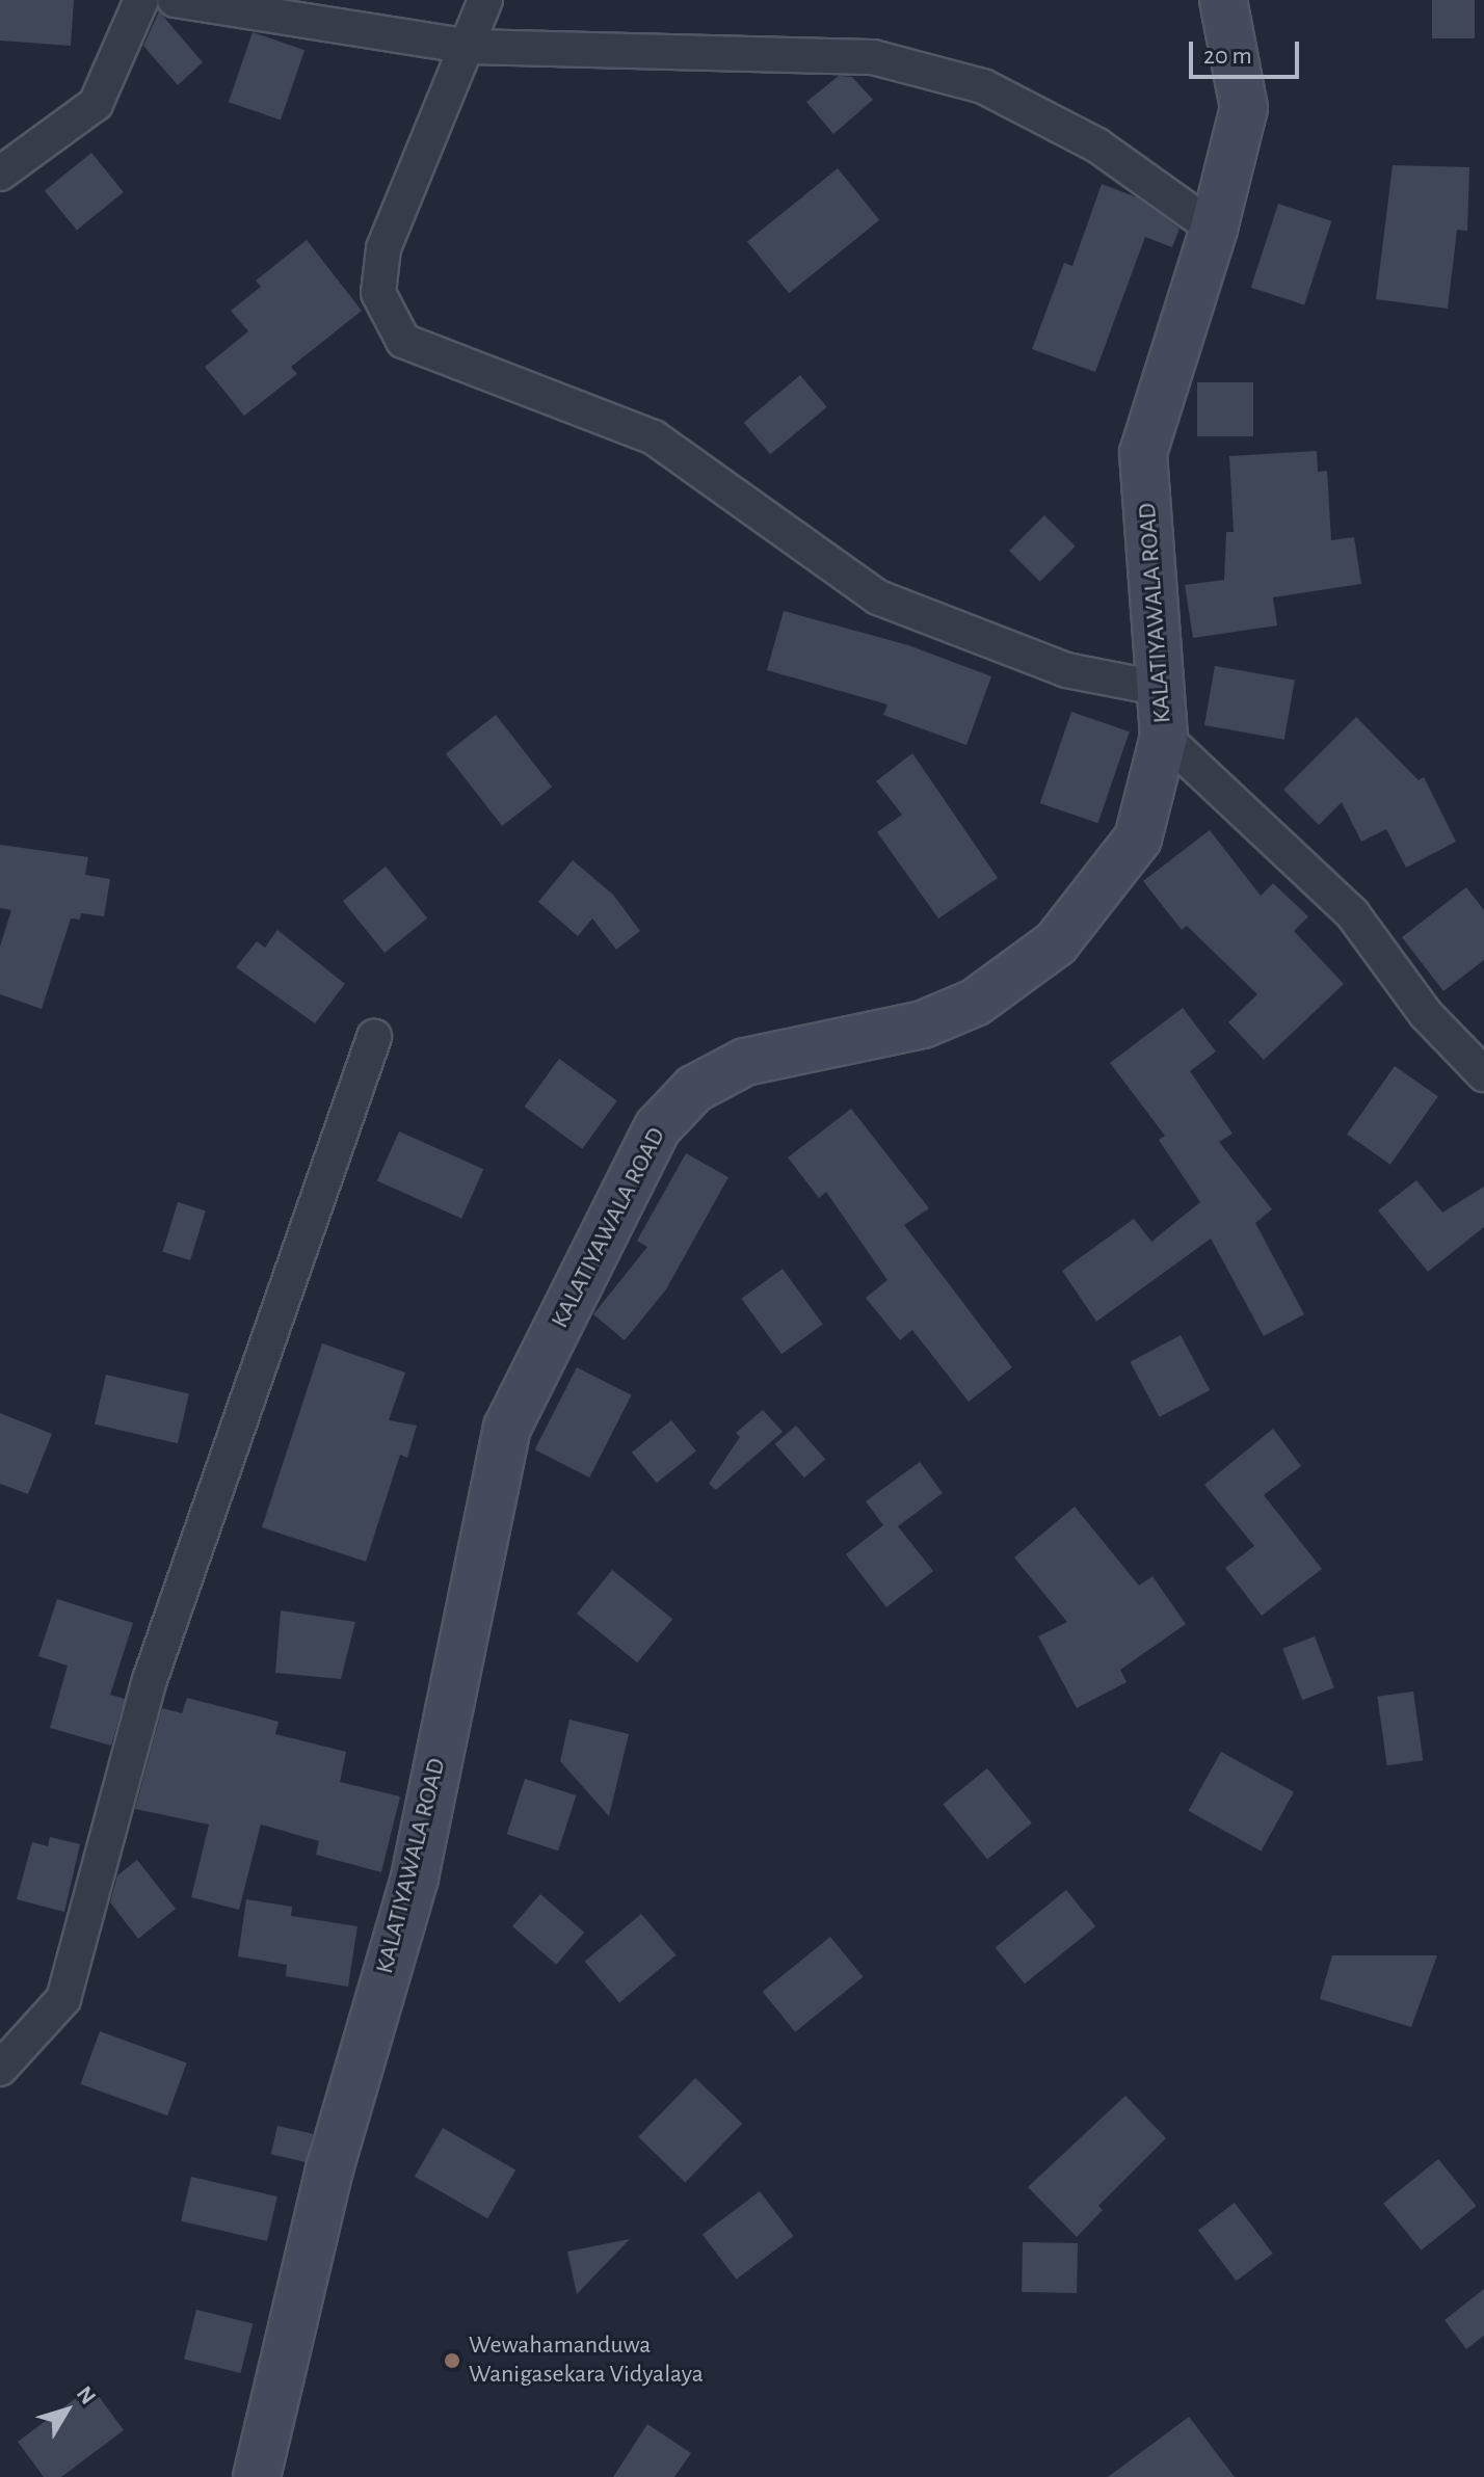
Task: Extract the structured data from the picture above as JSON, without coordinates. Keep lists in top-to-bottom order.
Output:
{
  "streets": {
    "street": ["KALATIYAWALA ROAD"]
  },
  "places": ["Wewahamanduwa Wanigasekara Vidyalaya"],
  "scale_bar": "20 m",
  "north": "top right"
}
